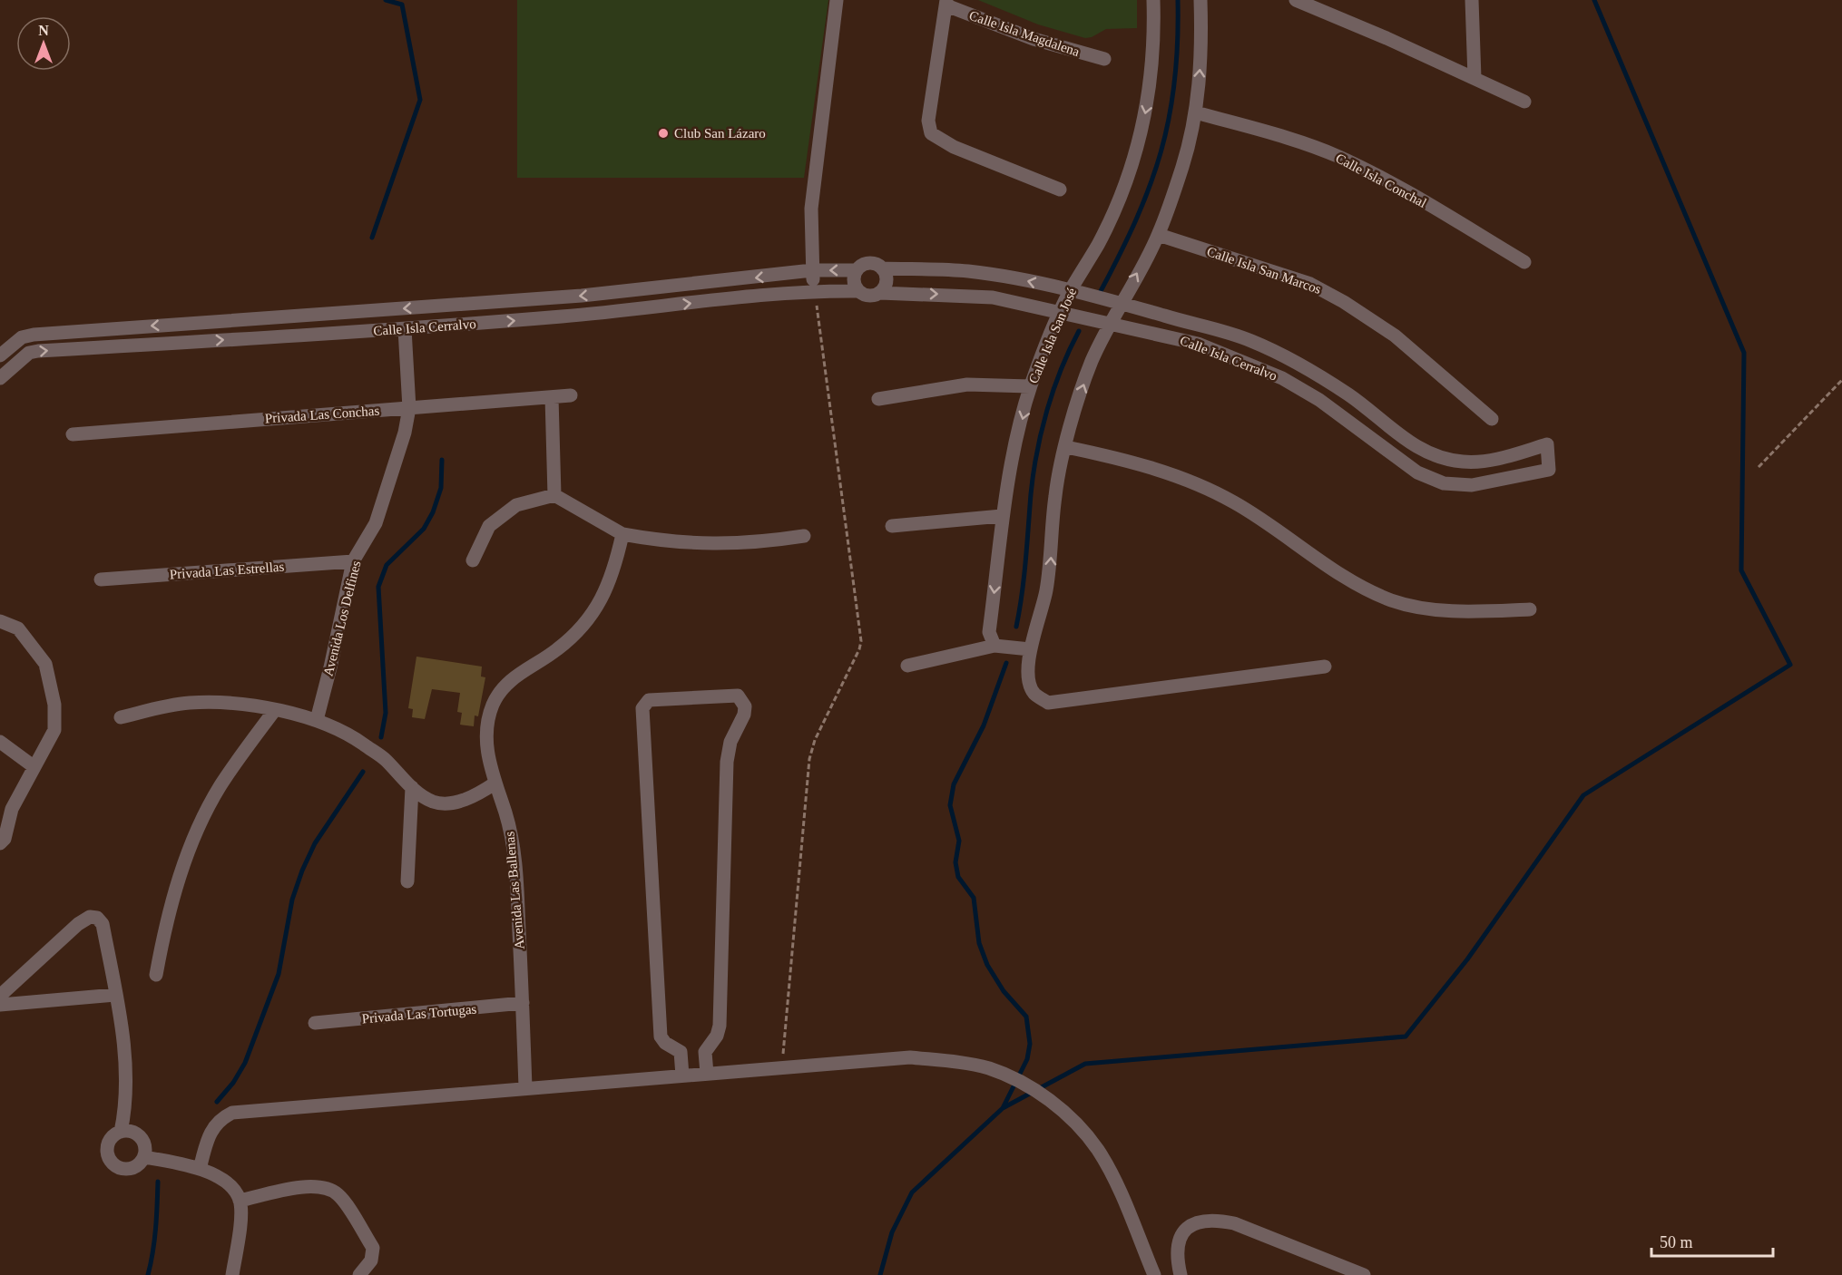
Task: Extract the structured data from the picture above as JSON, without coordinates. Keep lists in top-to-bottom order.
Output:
{
  "streets": {
    "street": [
      "Calle Isla Magdalena",
      "Calle Isla Conchal",
      "Calle Isla San Marcos",
      "Calle Isla Cerralvo",
      "Calle Isla San José",
      "Privada Las Conchas",
      "Privada Las Estrellas",
      "Avenida Los Delfines",
      "Avenida Las Ballenas",
      "Privada Las Tortugas"
    ]
  },
  "crossings": [
    ["Calle Isla Cerralvo", "Calle Isla San José"],
    ["Calle Isla Cerralvo", "Avenida Los Delfines"],
    ["Privada Las Conchas", "Avenida Los Delfines"],
    ["Privada Las Estrellas", "Avenida Los Delfines"],
    ["Avenida Las Ballenas", "Privada Las Tortugas"]
  ],
  "places": ["Club San Lázaro"],
  "scale_bar": "50 m",
  "north": "top"
}
